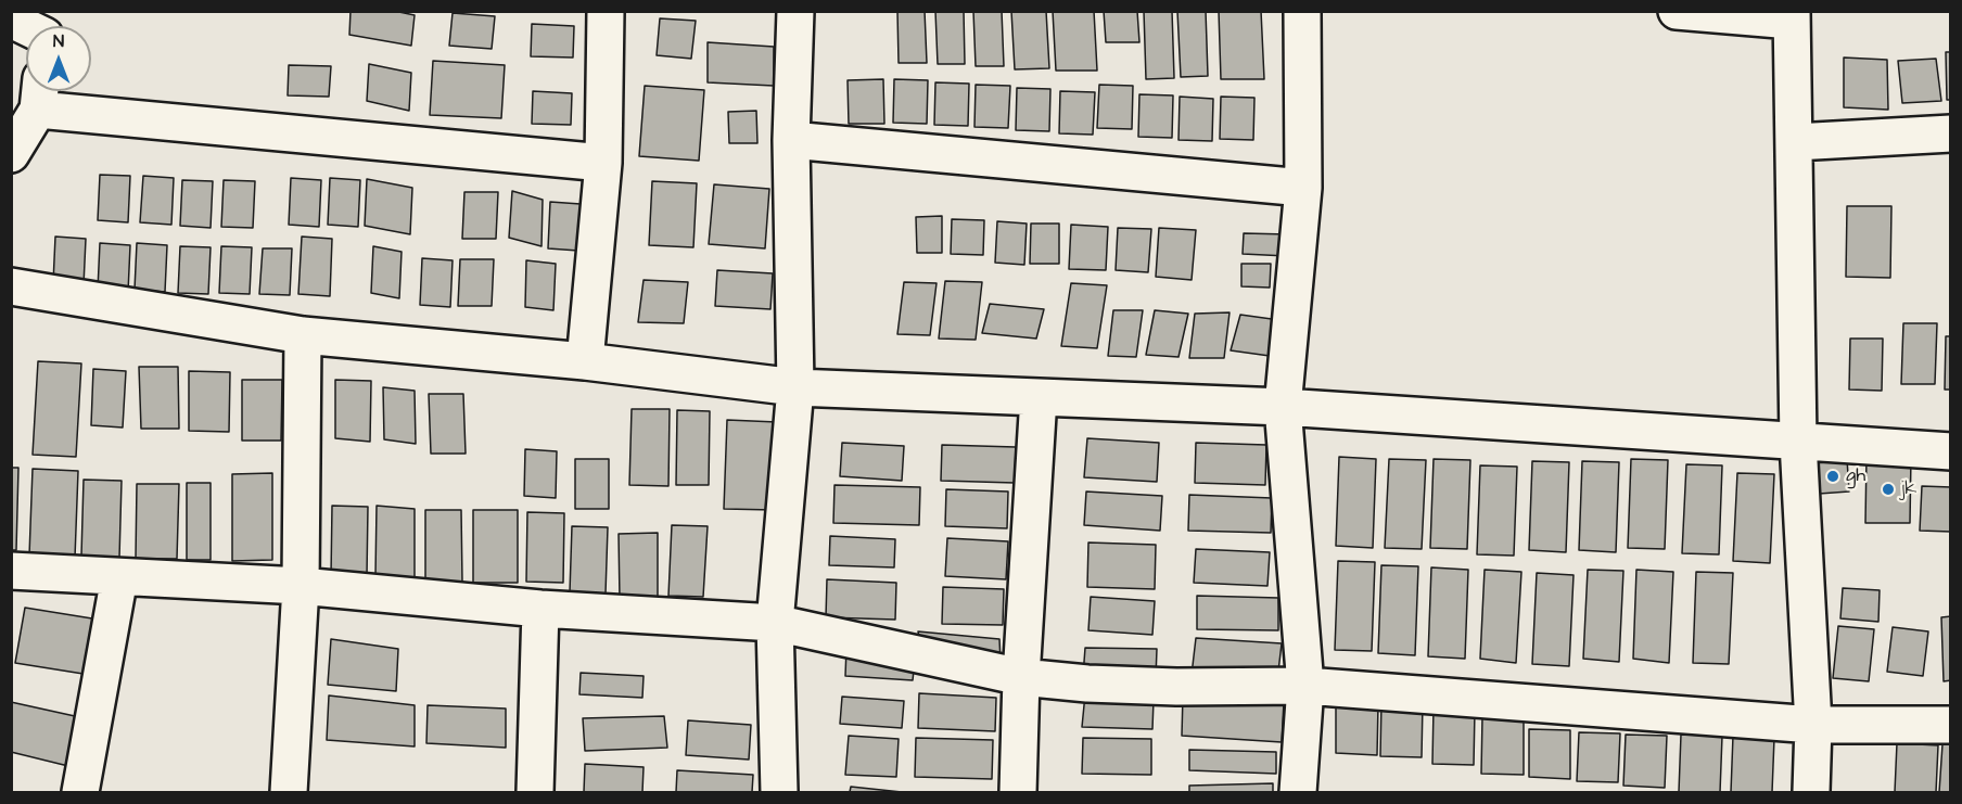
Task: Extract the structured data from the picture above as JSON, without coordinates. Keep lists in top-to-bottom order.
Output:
{
  "places": ["gh", "jk"],
  "north": "top"
}
